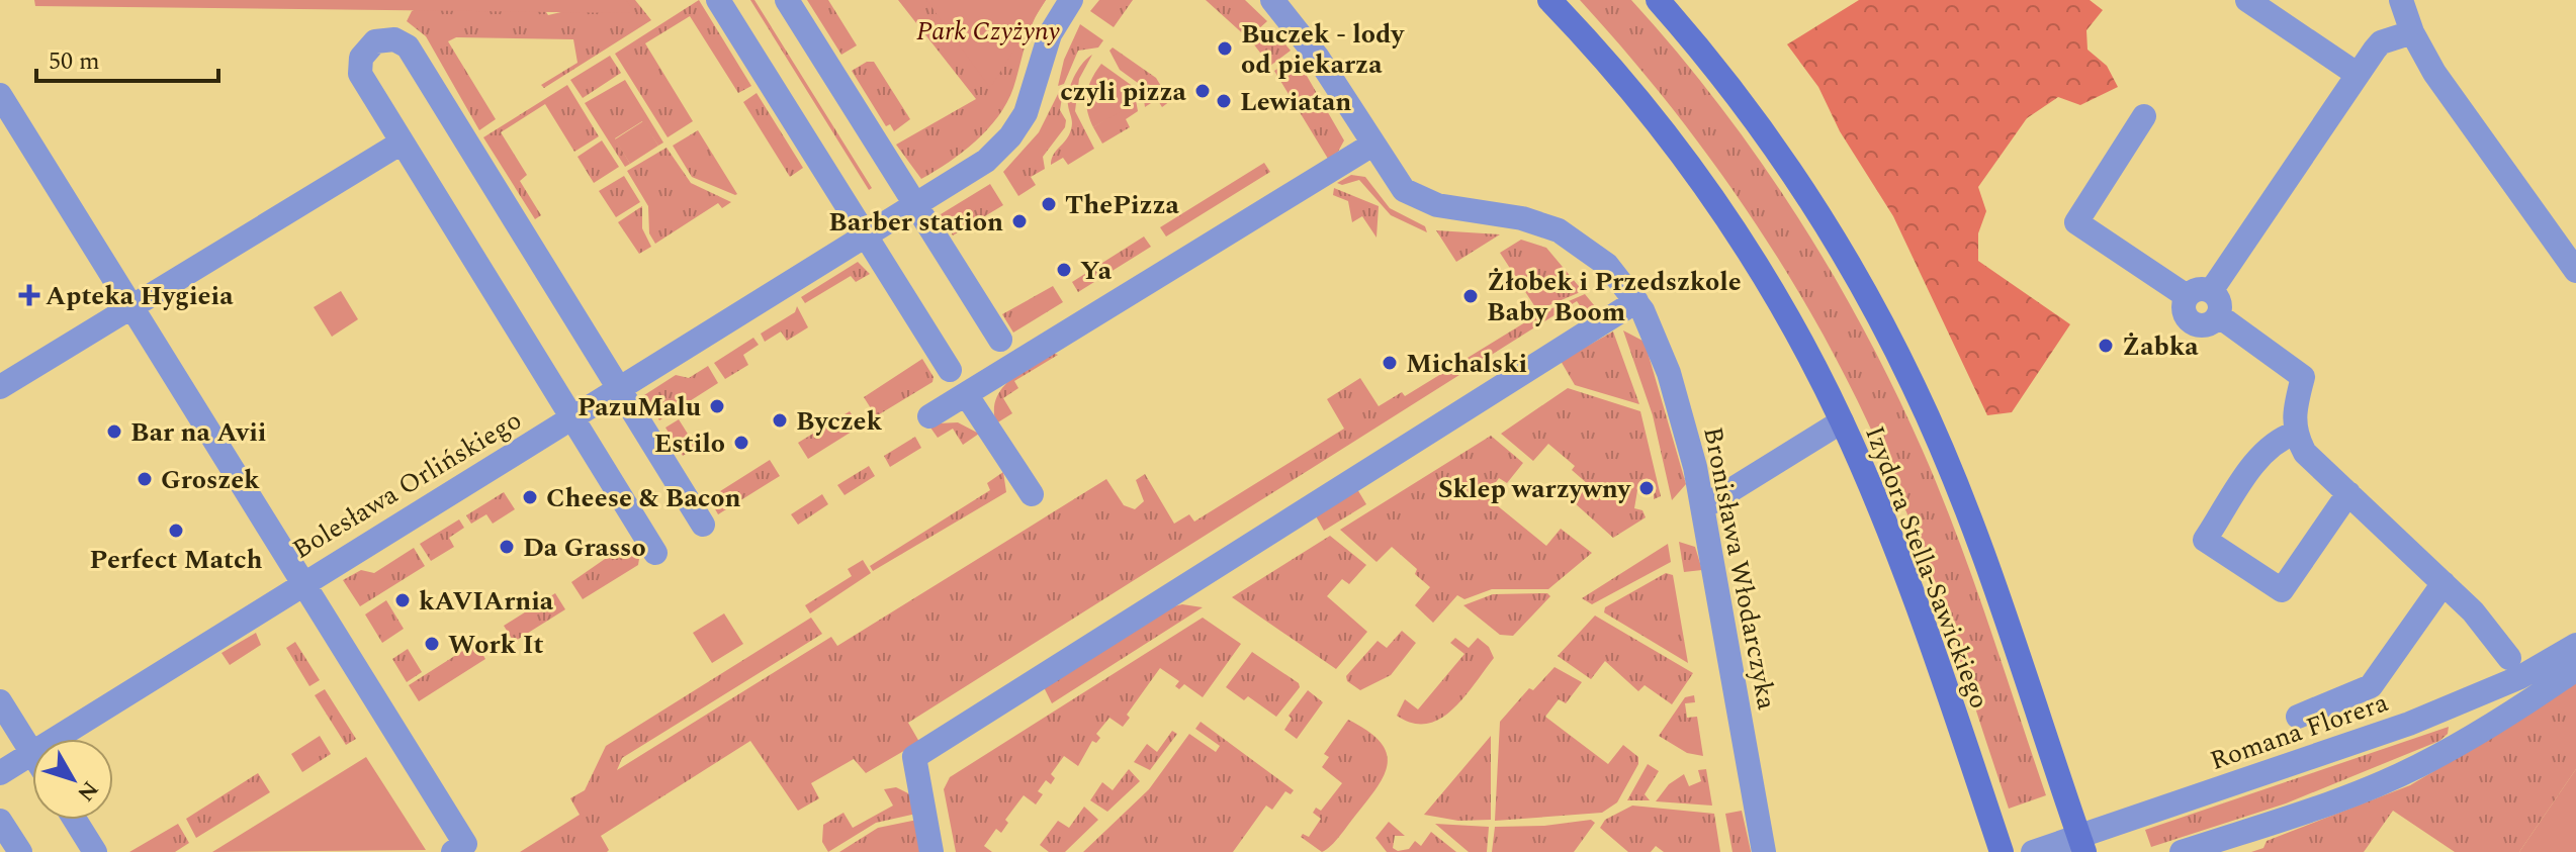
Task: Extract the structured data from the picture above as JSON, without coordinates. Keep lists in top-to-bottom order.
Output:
{
  "streets": {
    "main road": ["Izydora Stella-Sawickiego"],
    "street": ["Bolesława Orlińskiego", "Bronisława Włodarczyka", "Romana Florera"]
  },
  "crossings": [
    ["Izydora Stella-Sawickiego", "Romana Florera"]
  ],
  "parks": ["Park Czyżyny"],
  "places": {
    "other": [
      "Buczek - lody od piekarza",
      "czyli pizza",
      "Lewiatan",
      "ThePizza",
      "Barber station",
      "Ya",
      "Żłobek i Przedszkole Baby Boom",
      "Żabka",
      "Michalski",
      "PazuMalu",
      "Byczek",
      "Bar na Avii",
      "Estilo",
      "Groszek",
      "Sklep warzywny",
      "Cheese & Bacon",
      "Perfect Match",
      "Da Grasso",
      "kAVIArnia",
      "Work It"
    ],
    "health": ["Apteka Hygieia"]
  },
  "scale_bar": "50 m",
  "north": "bottom right"
}
